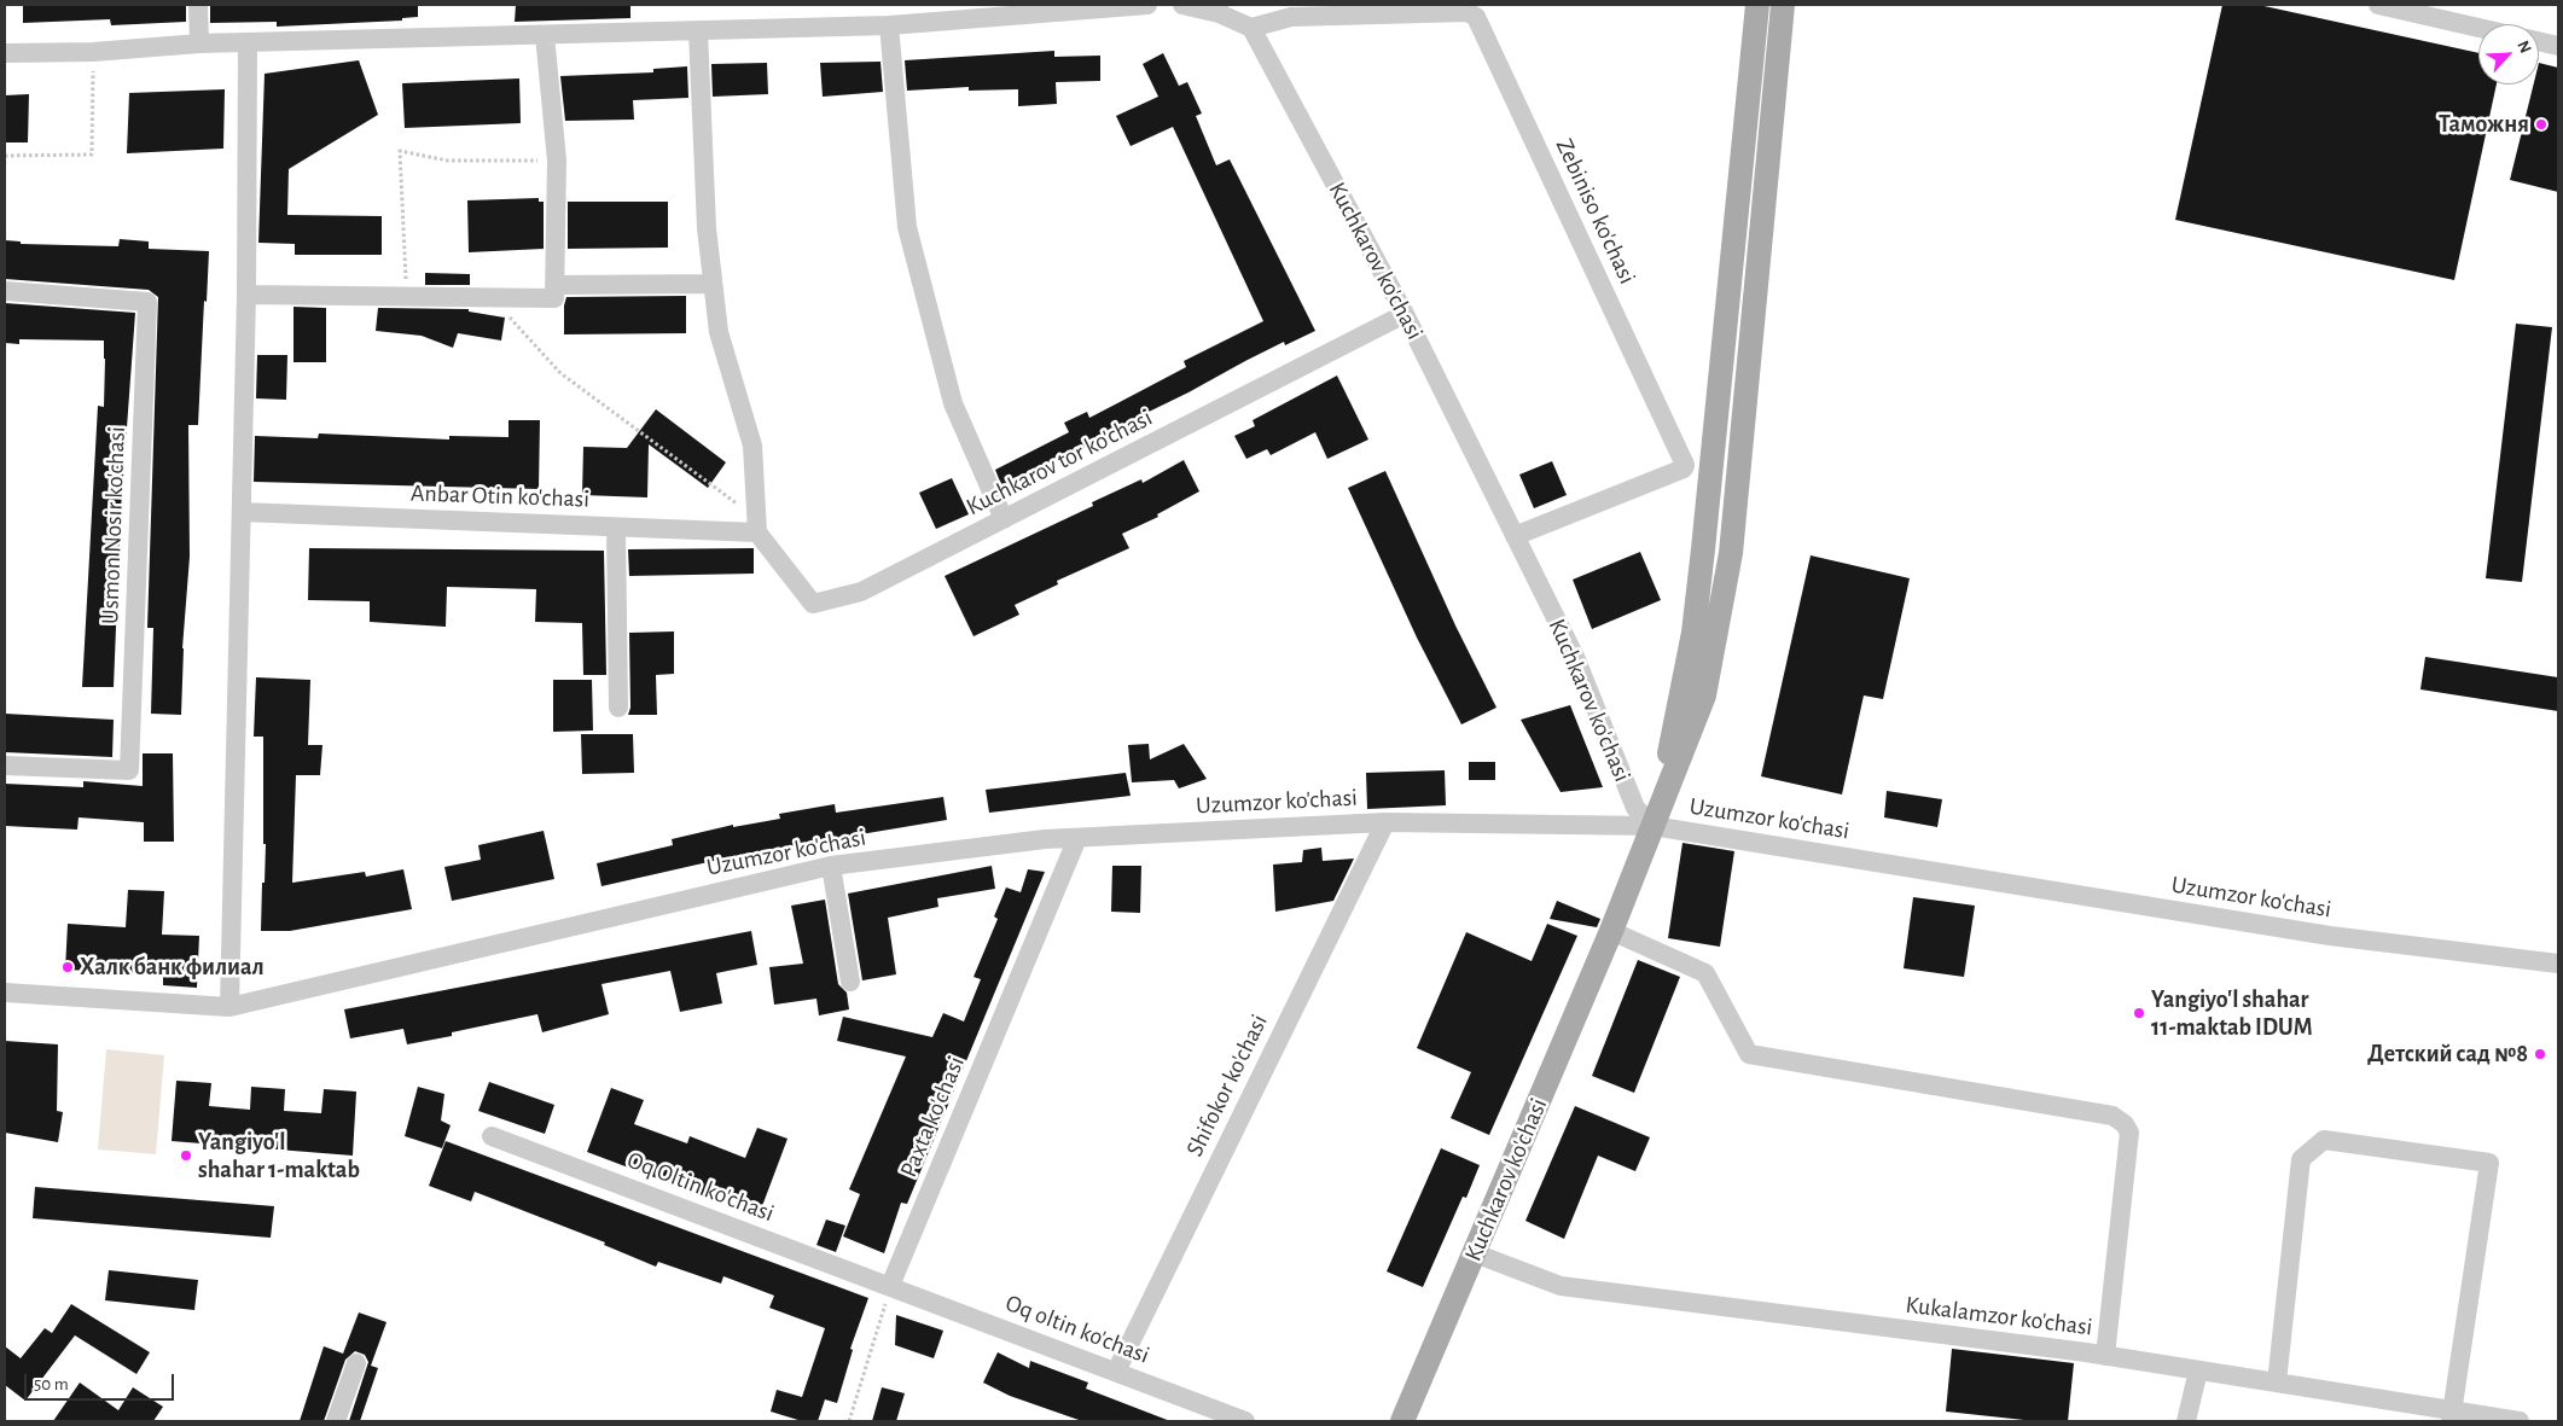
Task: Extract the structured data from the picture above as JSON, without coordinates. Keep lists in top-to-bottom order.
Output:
{
  "streets": {
    "main road": ["Kuchkarov ko'chasi"],
    "street": [
      "Zebiniso ko'chasi",
      "Kuchkarov tor ko'chasi",
      "Anbar Otin ko'chasi",
      "Usmon Nosir ko'chasi",
      "Uzumzor ko'chasi",
      "Shifokor ko'chasi",
      "Paxta ko'chasi",
      "Oq Oltin ko'chasi",
      "Kukalamzor ko'chasi",
      "Oq oltin ko'chasi"
    ]
  },
  "crossings": [
    ["Zebiniso ko'chasi", "Kuchkarov ko'chasi"],
    ["Kuchkarov ko'chasi", "Kuchkarov tor ko'chasi"],
    ["Kuchkarov ko'chasi", "Uzumzor ko'chasi"],
    ["Kuchkarov ko'chasi", "Kukalamzor ko'chasi"],
    ["Kuchkarov tor ko'chasi", "Anbar Otin ko'chasi"],
    ["Uzumzor ko'chasi", "Shifokor ko'chasi"],
    ["Uzumzor ko'chasi", "Paxta ko'chasi"],
    ["Shifokor ko'chasi", "Oq oltin ko'chasi"],
    ["Paxta ko'chasi", "Oq Oltin ko'chasi"],
    ["Paxta ko'chasi", "Oq oltin ko'chasi"],
    ["Oq Oltin ko'chasi", "Oq oltin ko'chasi"]
  ],
  "places": [
    "Таможня",
    "Халк банк филиал",
    "Yangiyo'l shahar 11-maktab IDUM",
    "Детский сад №8",
    "Yangiyo'l shahar 1-maktab"
  ],
  "scale_bar": "50 m",
  "north": "top right"
}
